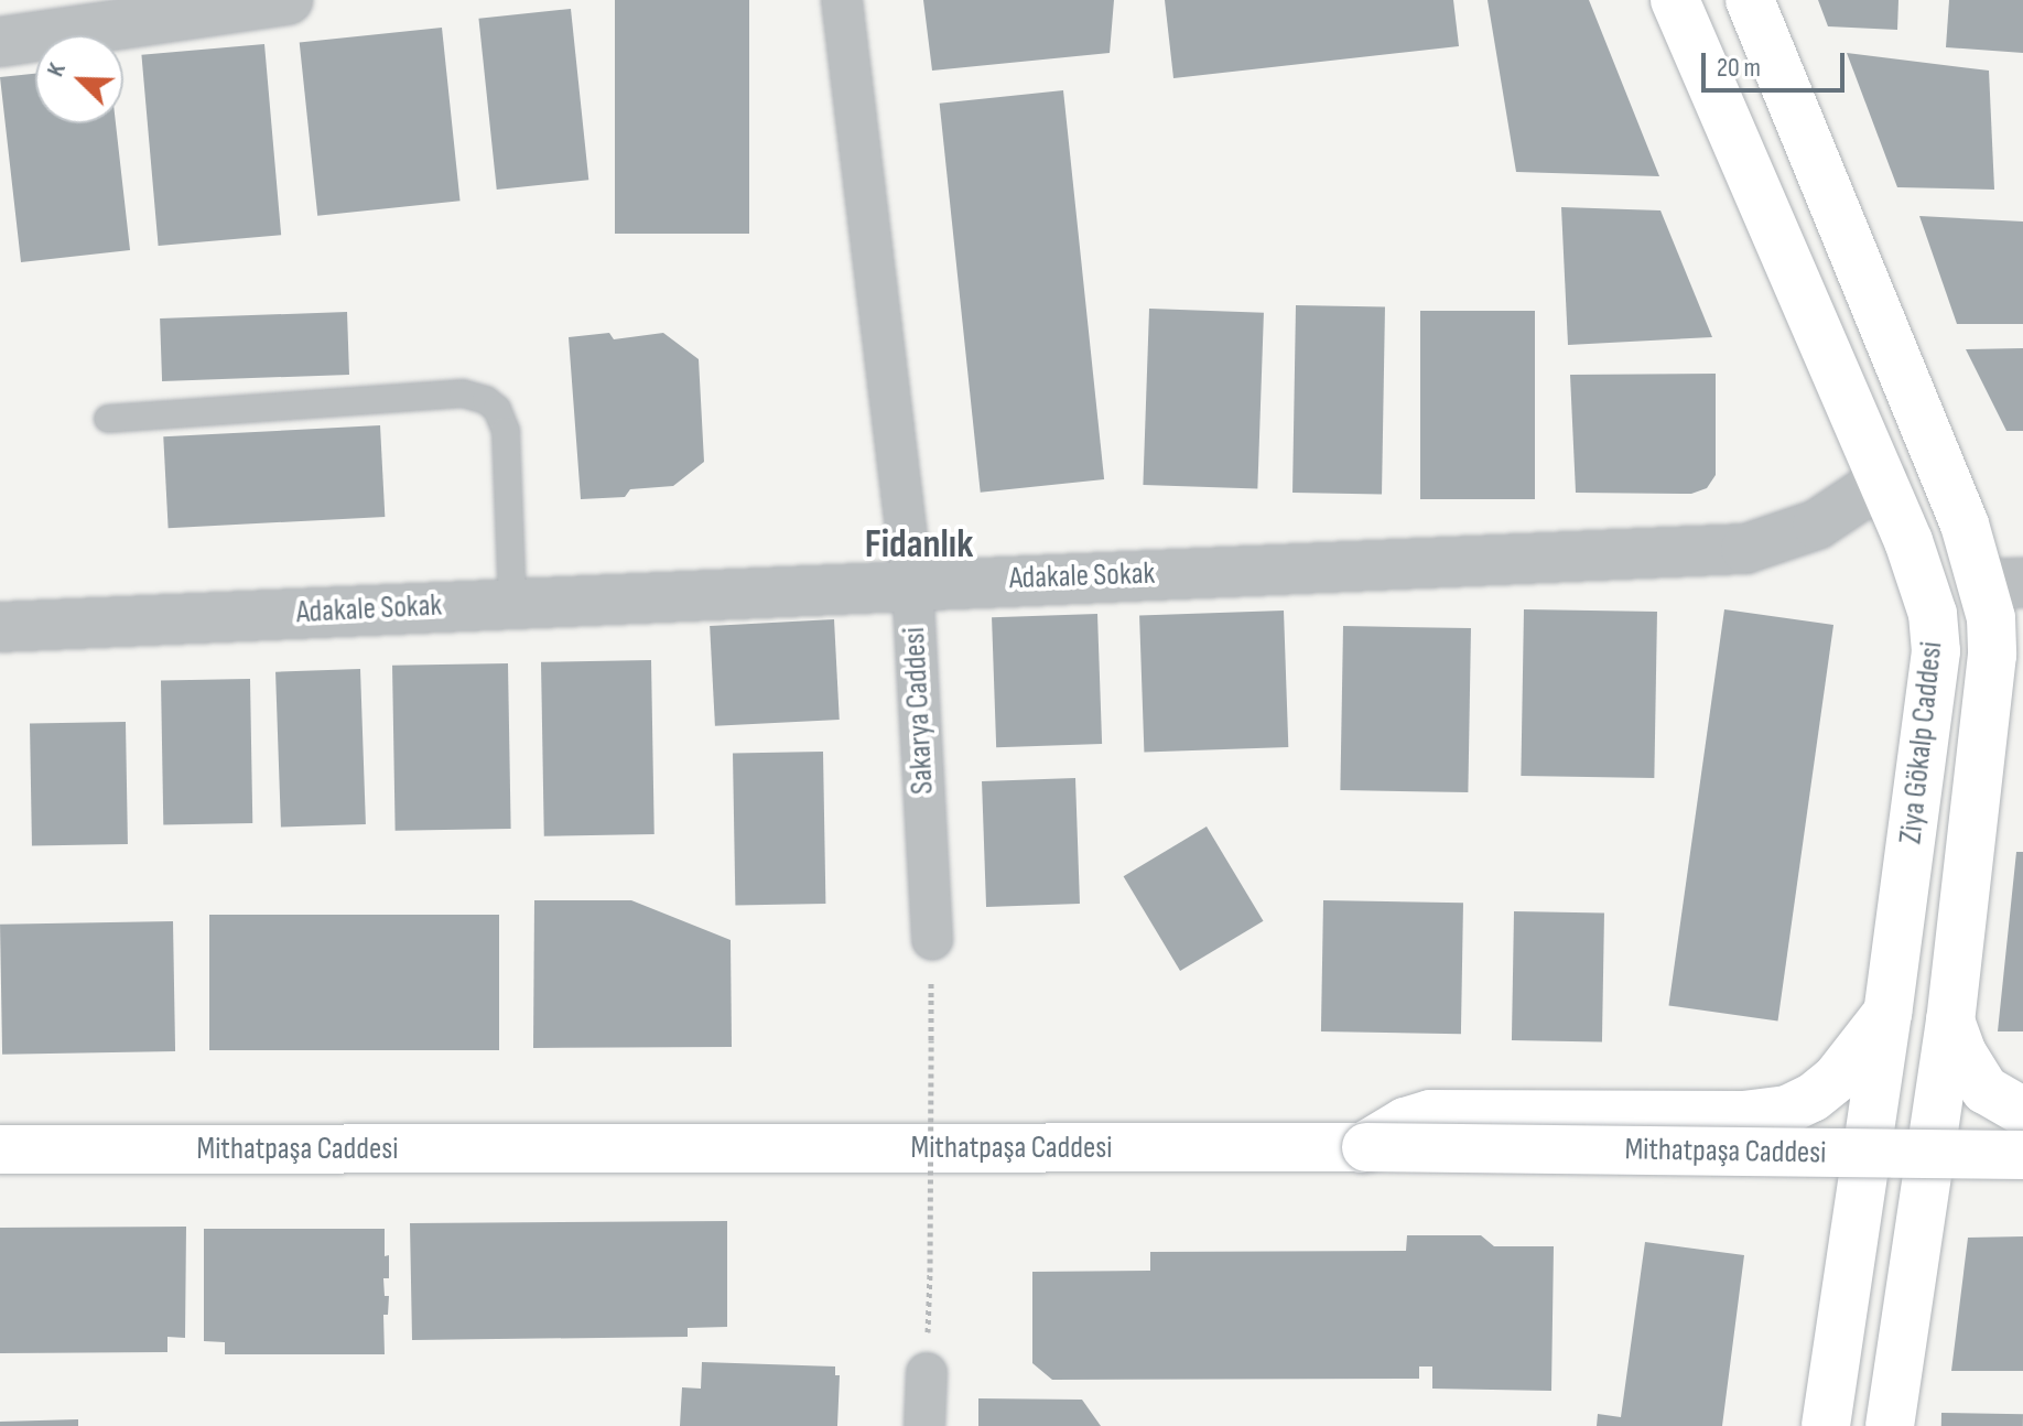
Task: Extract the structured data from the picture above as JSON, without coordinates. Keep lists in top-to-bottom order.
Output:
{
  "streets": {
    "main road": ["Ziya Gökalp Caddesi", "Mithatpaşa Caddesi"],
    "street": ["Adakale Sokak", "Sakarya Caddesi"]
  },
  "crossings": [
    ["Adakale Sokak", "Sakarya Caddesi"],
    ["Adakale Sokak", "Ziya Gökalp Caddesi"]
  ],
  "districts": ["Fidanlık"],
  "scale_bar": "20 m",
  "north": "top left"
}
